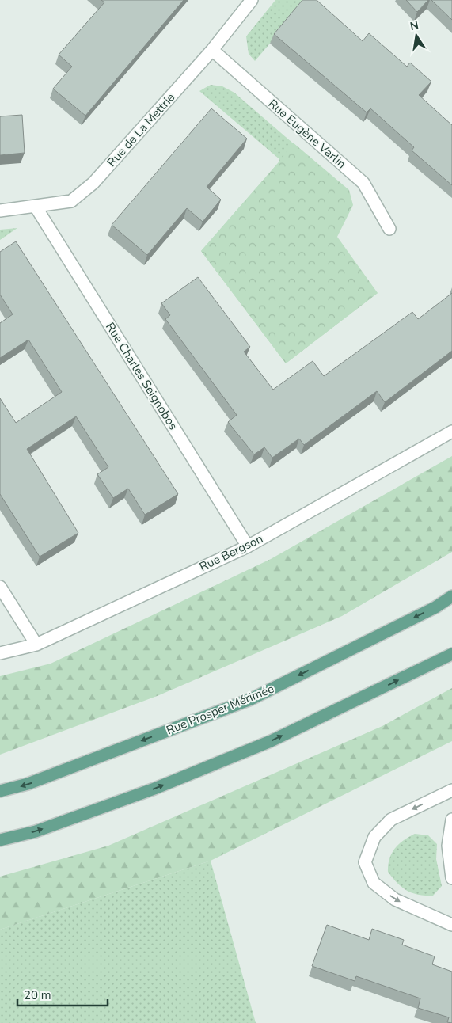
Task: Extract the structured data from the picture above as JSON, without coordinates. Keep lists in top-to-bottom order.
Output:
{
  "streets": {
    "main road": ["Rue Prosper Mérimée"],
    "street": [
      "Rue de La Mettrie",
      "Rue Eugène Varlin",
      "Rue Charles Seignobos",
      "Rue Bergson"
    ]
  },
  "crossings": [
    ["Rue de La Mettrie", "Rue Eugène Varlin"],
    ["Rue de La Mettrie", "Rue Charles Seignobos"],
    ["Rue Charles Seignobos", "Rue Bergson"]
  ],
  "scale_bar": "20 m",
  "north": "top"
}
